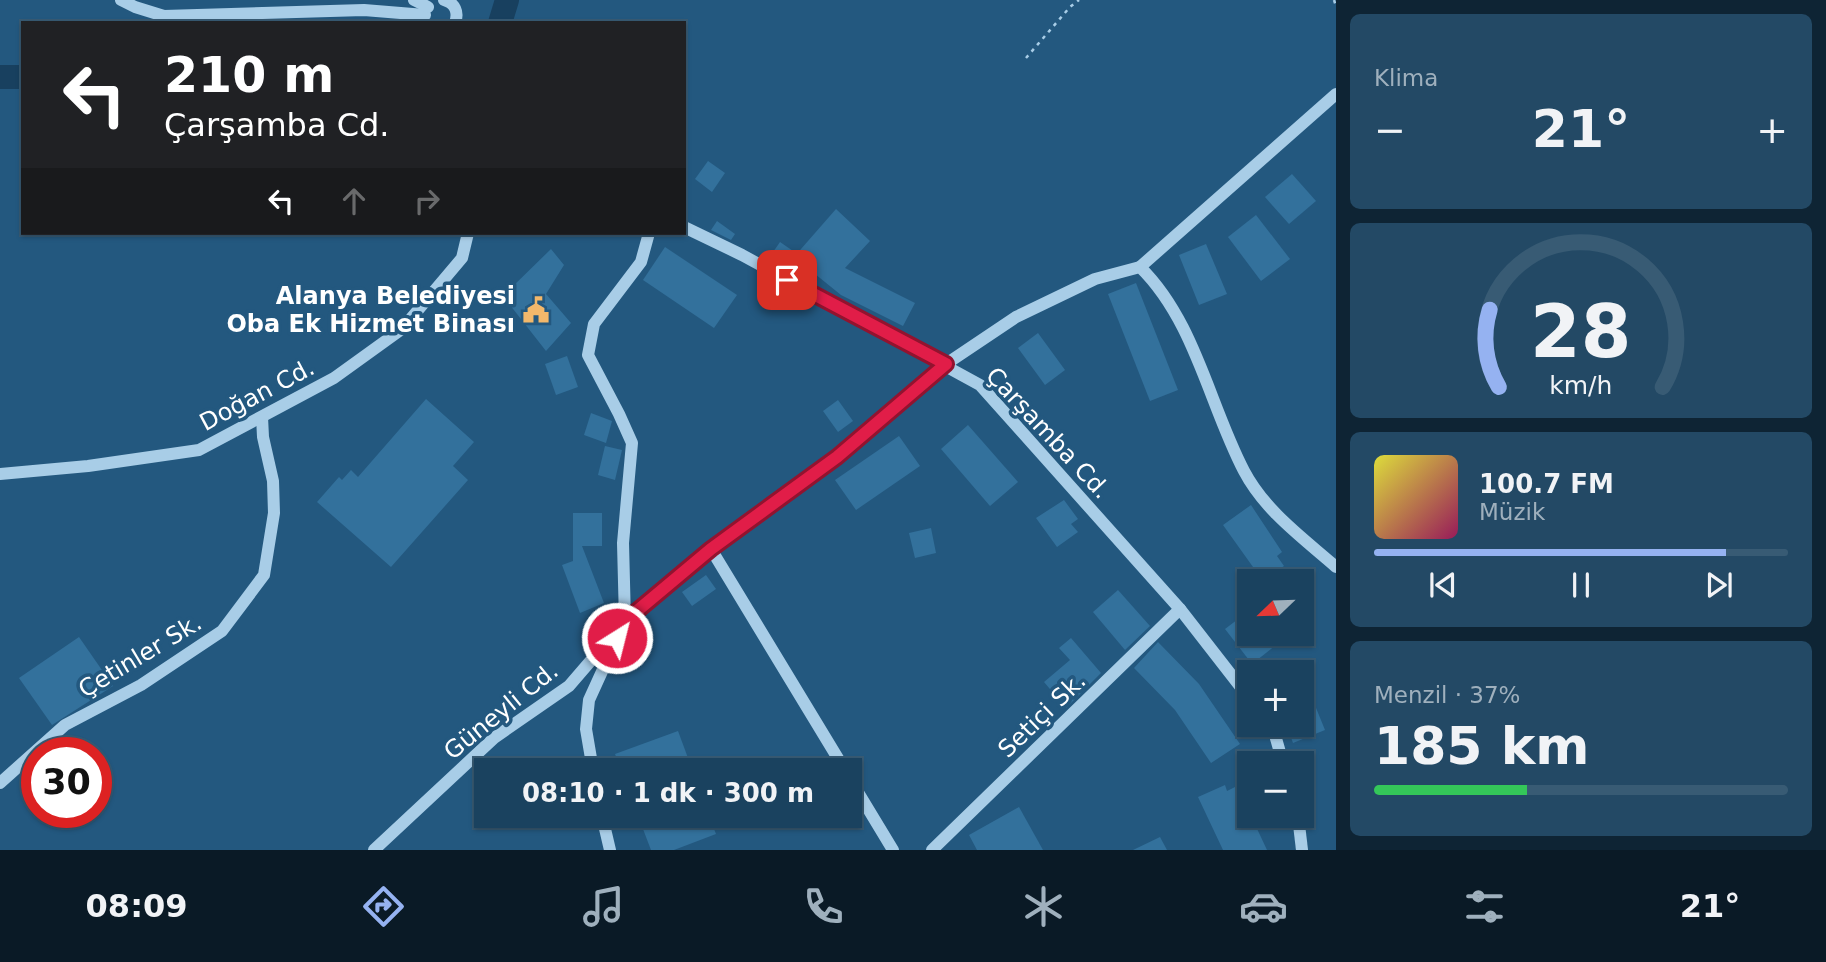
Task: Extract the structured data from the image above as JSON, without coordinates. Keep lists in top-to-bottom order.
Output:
{
  "streets": {
    "street": [
      "Doğan Cd.",
      "Çarşamba Cd.",
      "Çetinler Sk.",
      "Güneyli Cd.",
      "Setiçi Sk."
    ]
  },
  "crossings": [
    ["Doğan Cd.", "Çetinler Sk."],
    ["Çarşamba Cd.", "Güneyli Cd."],
    ["Çarşamba Cd.", "Setiçi Sk."]
  ],
  "places": {
    "public building": ["Alanya Belediyesi Oba Ek Hizmet Binası"]
  },
  "north": "bottom left",
  "page": {
    "tile": [
      "Klima",
      ["Menzil · 37%", "185 km"]
    ],
    "turn": ["210 m", "Çarşamba Cd."],
    "heat": ["−", "21°", "+"],
    "song": ["100.7 FM", "Müzik"],
    "map_buttons": ["+", "−"],
    "limit": "30",
    "trip": "08:10 · 1 dk · 300 m",
    "tabs": ["08:09", "21°"],
    "gauge": ["28", "km/h"]
  }
}
